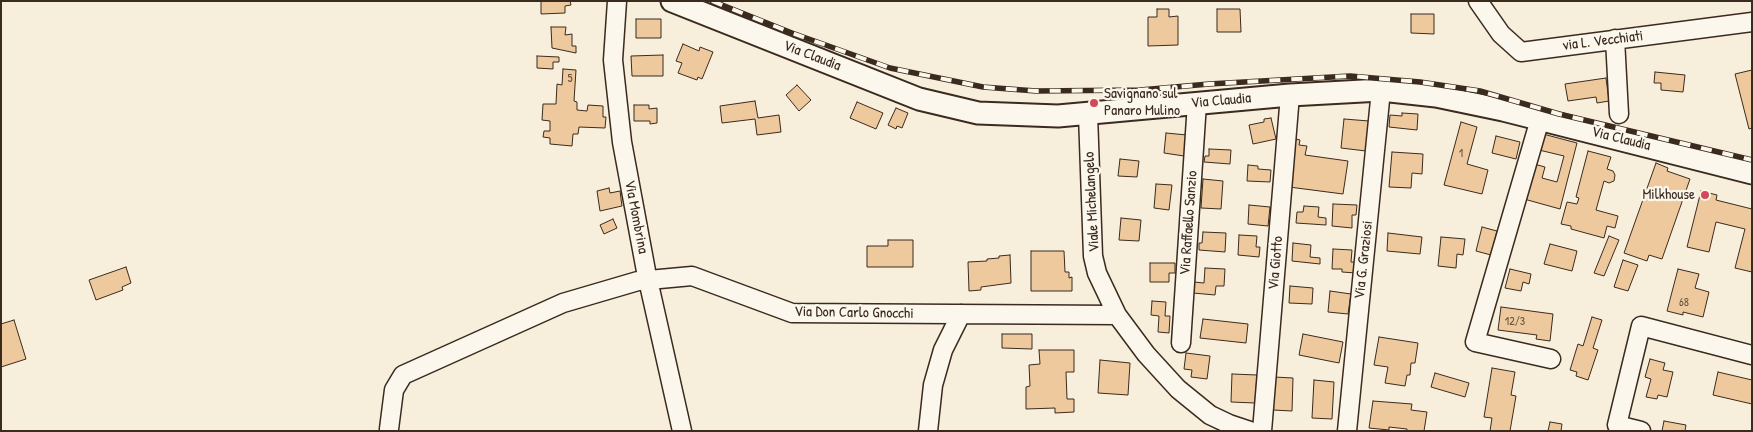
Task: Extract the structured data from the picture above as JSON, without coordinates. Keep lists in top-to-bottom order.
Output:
{
  "streets": {
    "main road": ["Via Claudia"],
    "street": [
      "via L. Vecchiati",
      "Viale Michelangelo",
      "Via Mombrina",
      "Via Raffaello Sanzio",
      "Via G. Graziosi",
      "Via Giotto",
      "Via Don Carlo Gnocchi"
    ]
  },
  "crossings": [
    ["Via Claudia", "Viale Michelangelo"],
    ["Via Claudia", "Via Raffaello Sanzio"],
    ["Via Claudia", "Via G. Graziosi"],
    ["Via Claudia", "Via Giotto"],
    ["Viale Michelangelo", "Via Don Carlo Gnocchi"],
    ["Via Mombrina", "Via Don Carlo Gnocchi"]
  ],
  "places": ["Savignano sul Panaro Mulino", "Milkhouse"],
  "house_numbers": [
    "5",
    "1",
    "68",
    "12/3"
  ]
}
